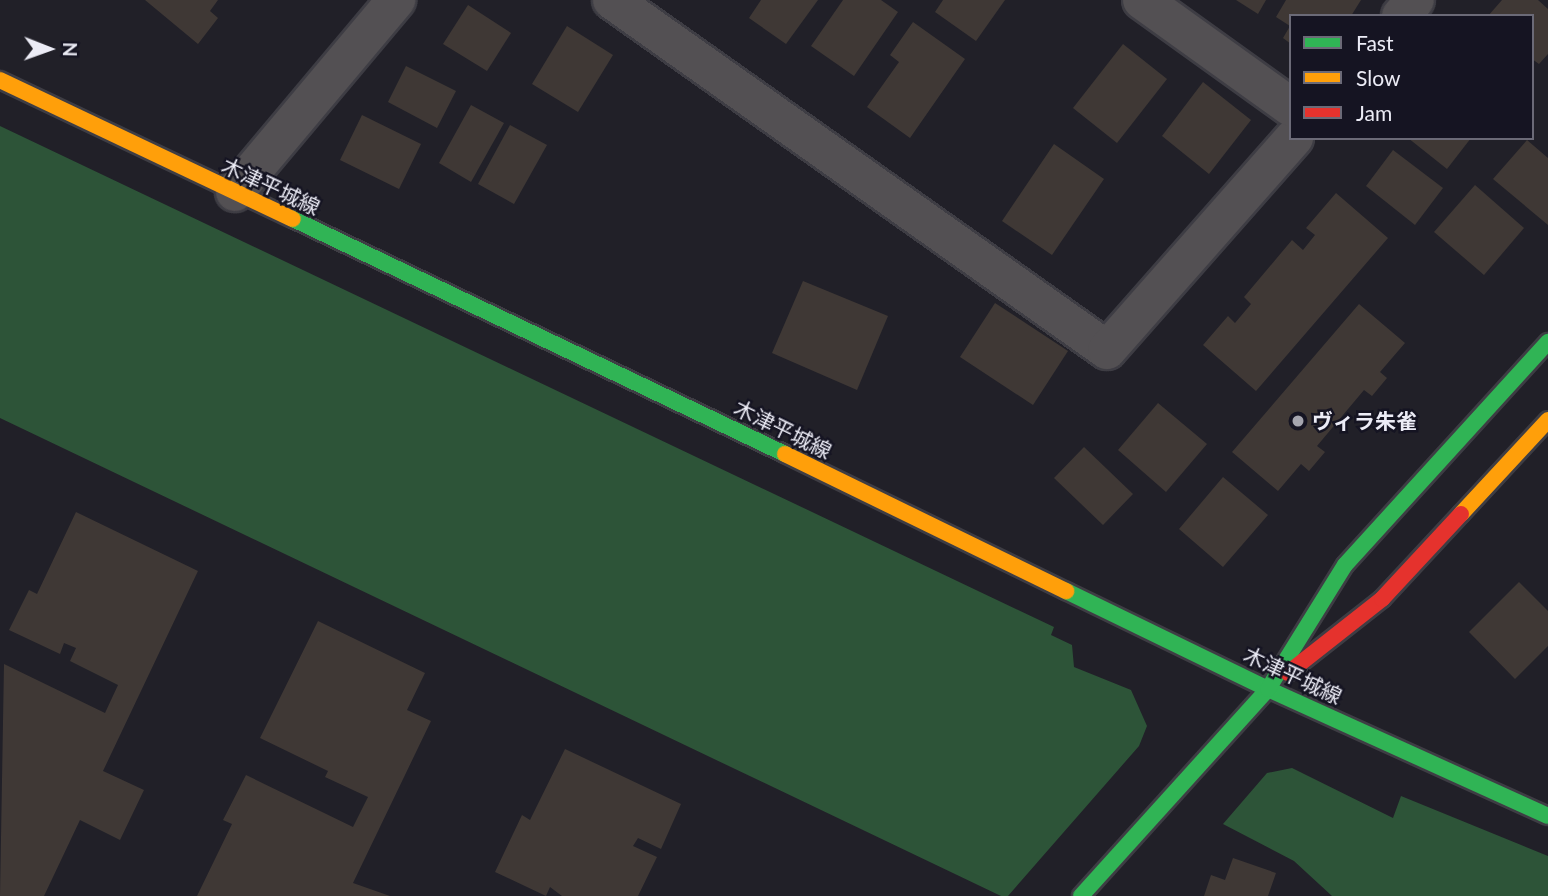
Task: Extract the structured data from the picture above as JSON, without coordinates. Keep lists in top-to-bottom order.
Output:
{
  "streets": {
    "main road": ["木津平城線"]
  },
  "places": ["ヴィラ朱雀"],
  "legend": ["Fast", "Slow", "Jam"],
  "north": "right"
}
